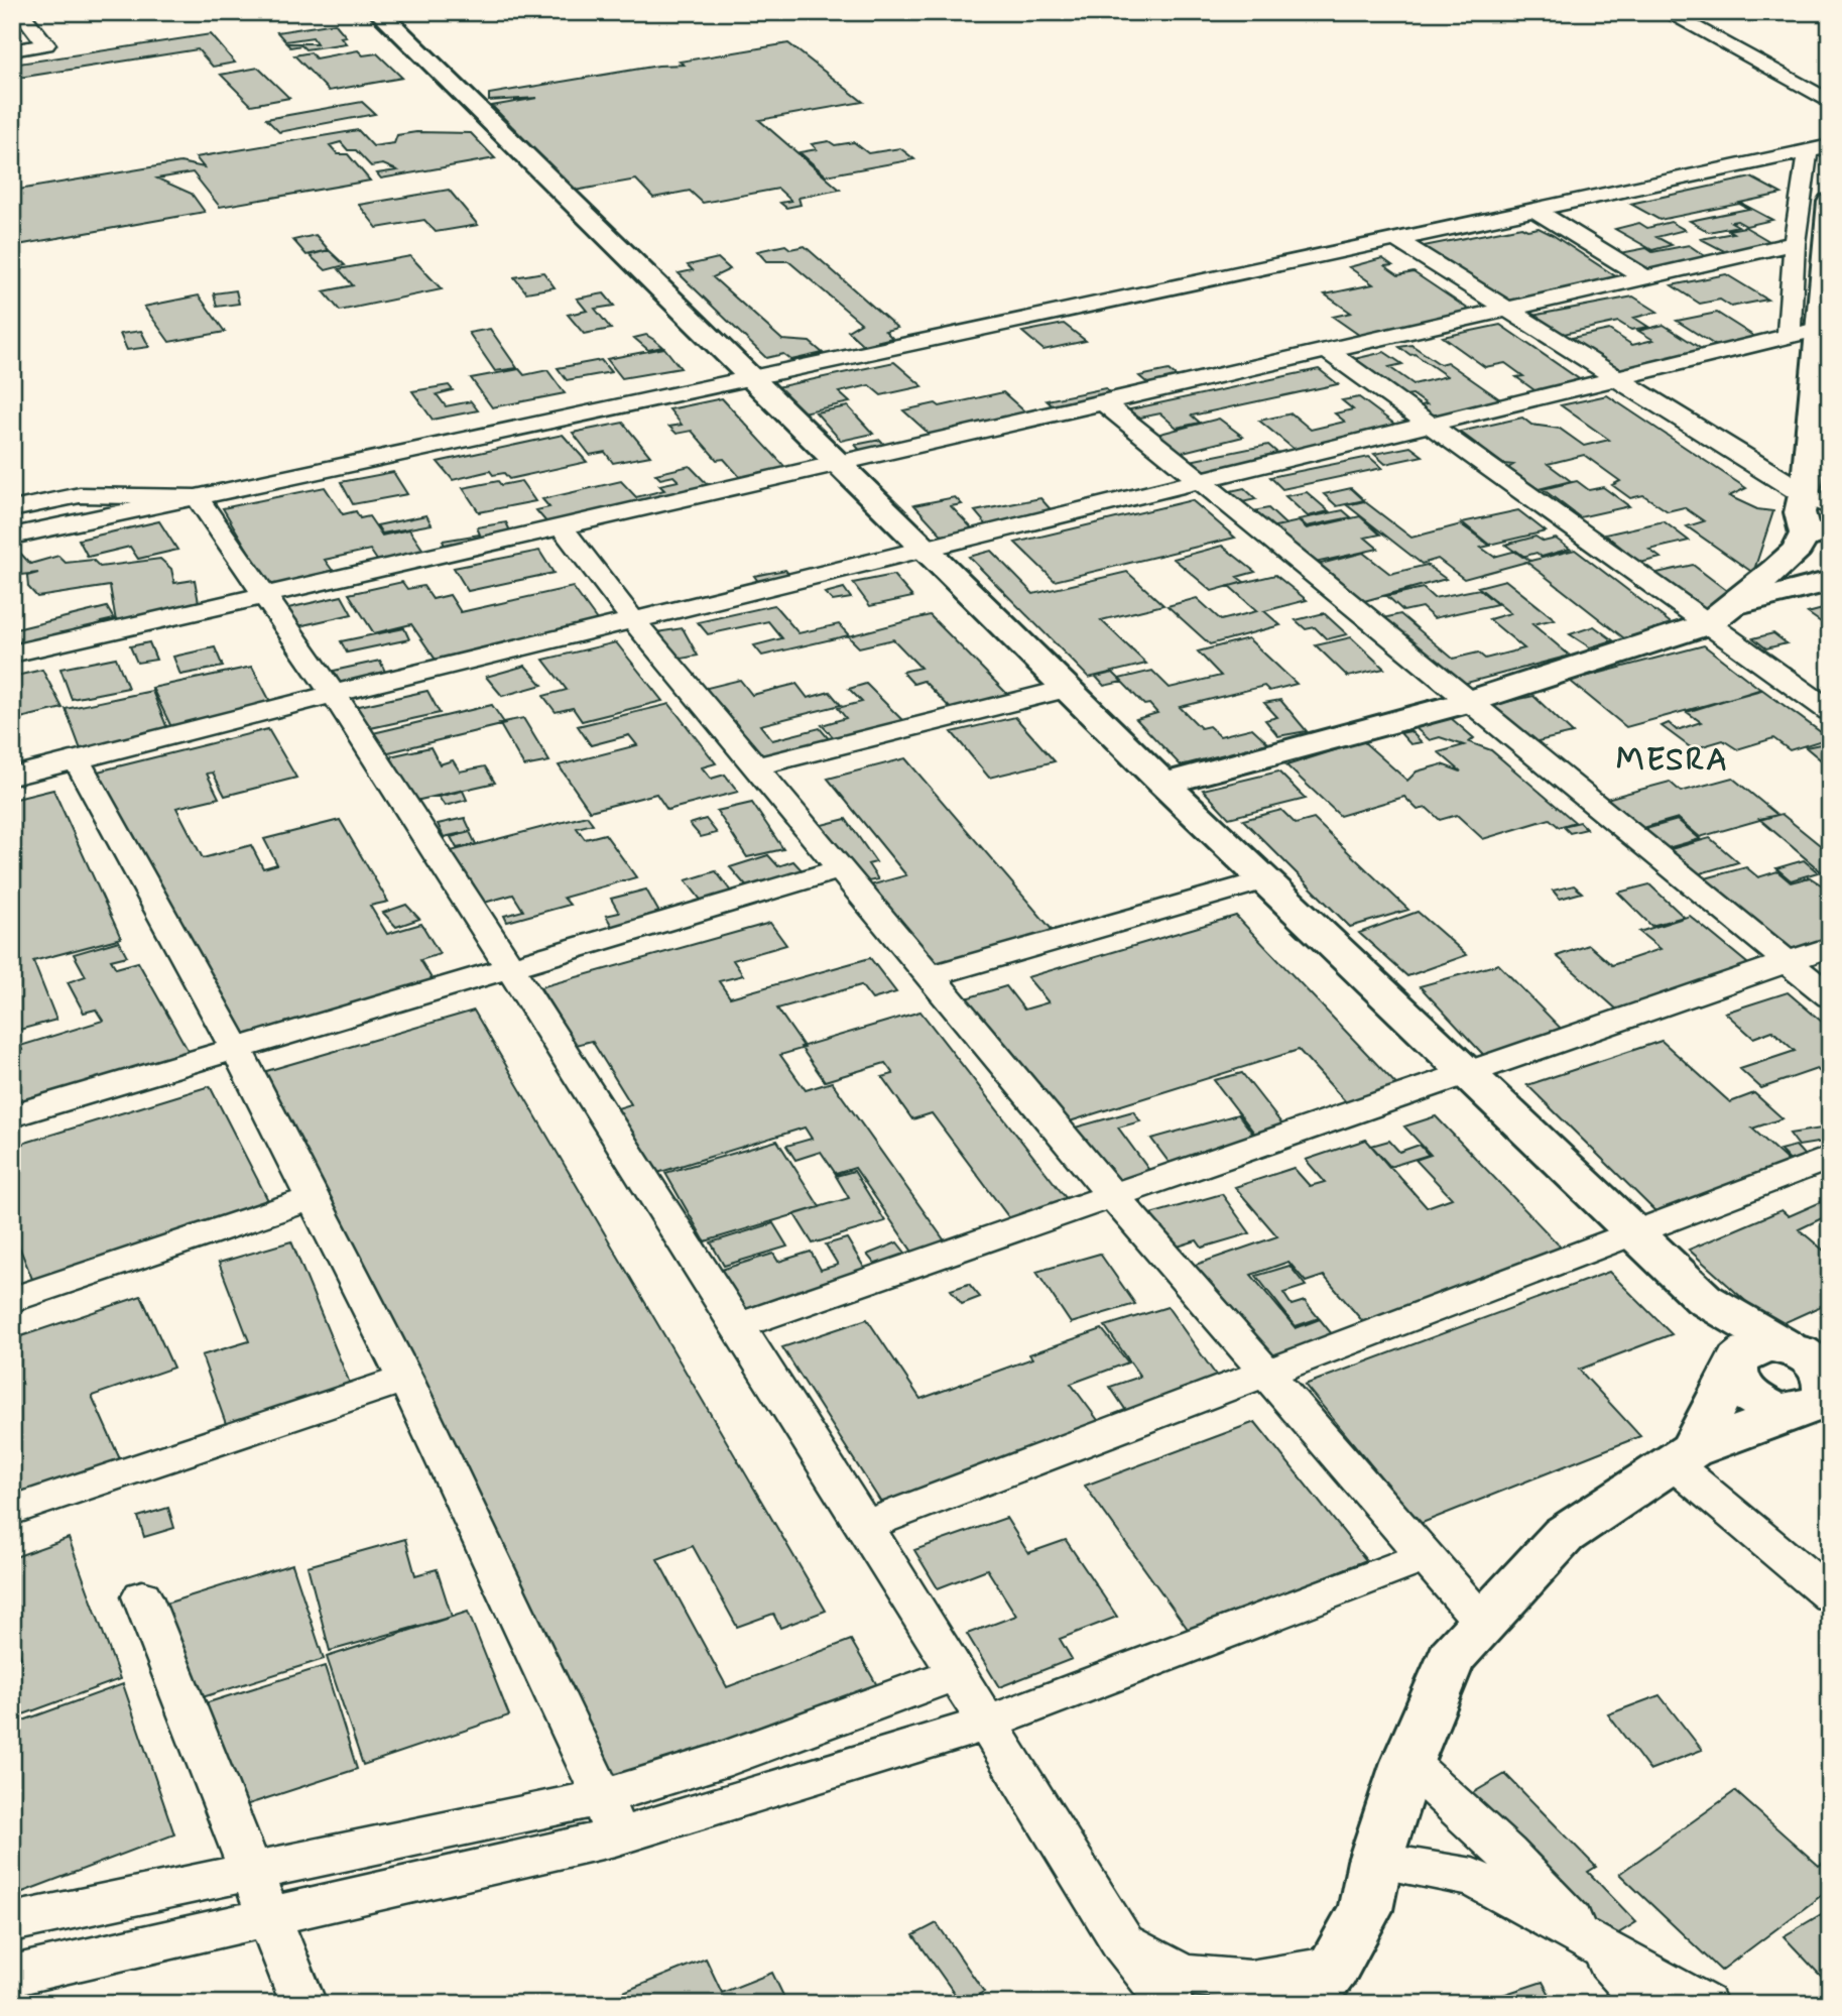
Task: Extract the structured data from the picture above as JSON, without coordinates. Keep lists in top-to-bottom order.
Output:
{
  "districts": ["MESRA"]
}
